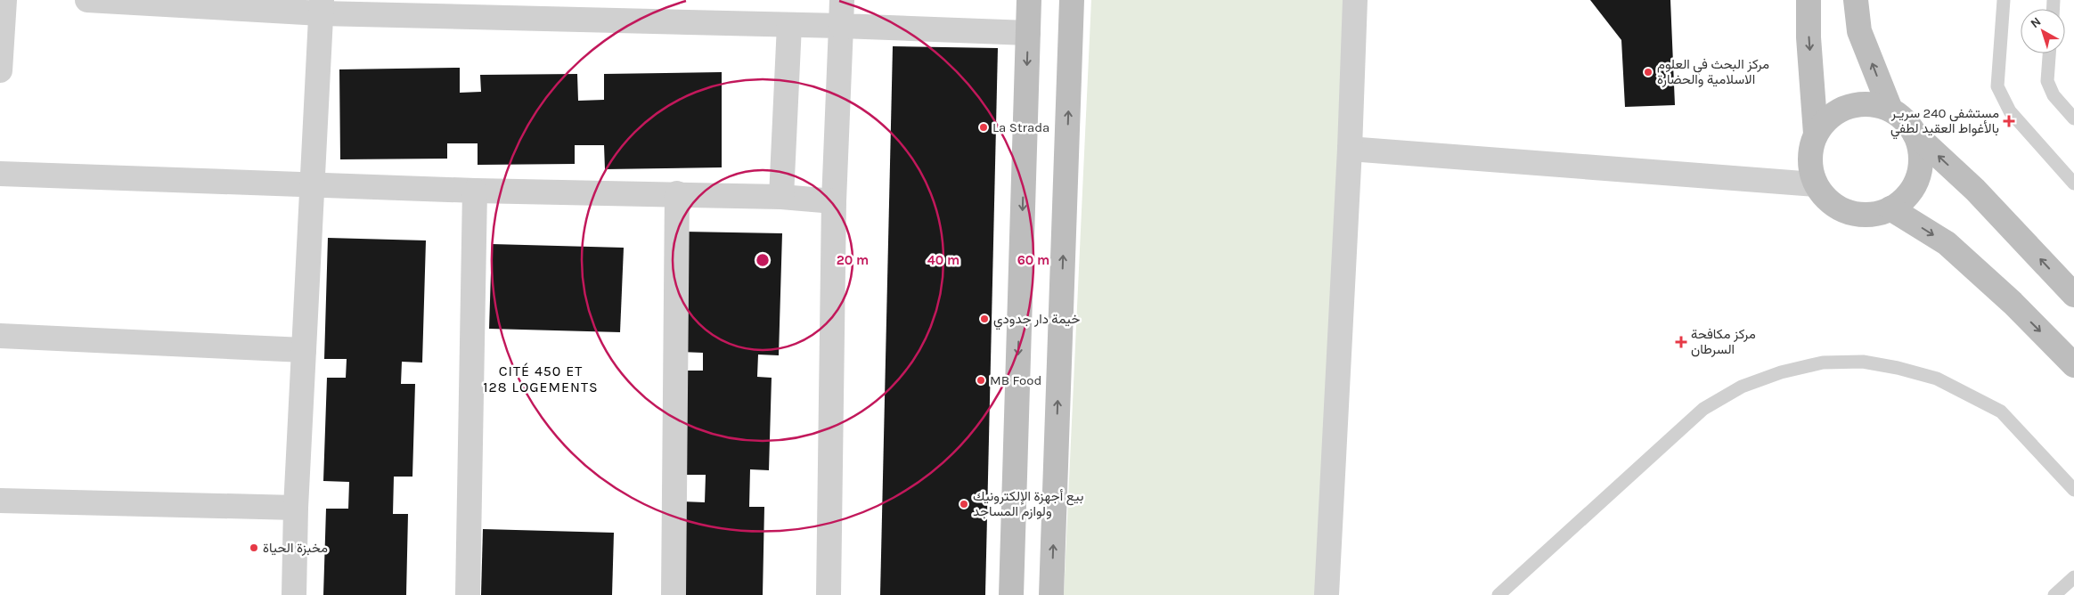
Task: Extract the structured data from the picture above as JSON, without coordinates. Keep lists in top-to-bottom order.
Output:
{
  "districts": ["CITÉ 450 ET 128 LOGEMENTS"],
  "places": {
    "other": [
      "مركز البحث في العلوم الاسلامية والحضارة",
      "La Strada",
      "خيمة دار جدودي",
      "MB Food",
      "بيع أجهزة الإلكترونيك ولوازم المساجد",
      "مخبزة الحياة"
    ],
    "health": ["مستشفى 240 سريـر بالأغواط العقيد لطفي", "مركز مكافحة السرطان"]
  },
  "north": "top left",
  "rings": ["20 m", "40 m", "60 m"]
}
